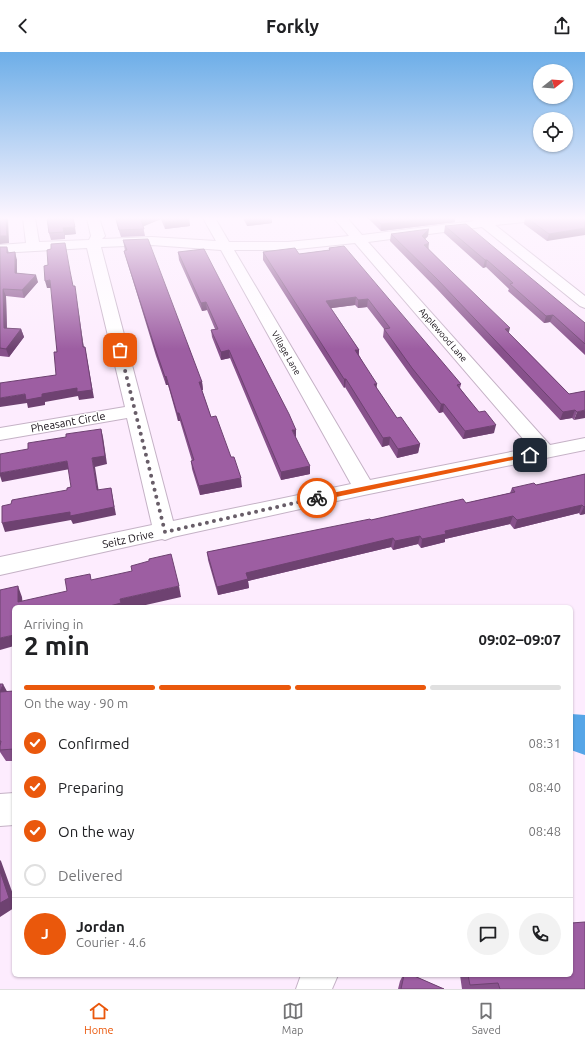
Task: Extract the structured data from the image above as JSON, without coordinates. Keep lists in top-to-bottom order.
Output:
{
  "streets": {
    "street": [
      "Applewood Lane",
      "Village Lane",
      "Pheasant Circle",
      "Seitz Drive"
    ]
  },
  "crossings": [
    ["Applewood Lane", "Seitz Drive"],
    ["Village Lane", "Seitz Drive"]
  ],
  "north": "right",
  "page": {
    "header": "Forkly",
    "heading": ["2 min", "Arriving in", "09:02–09:07"],
    "panel": ["Jordan", "Courier · 4.6"],
    "bar": "On the way · 90 m",
    "list": [
      ["Confirmed", "08:31"],
      ["Preparing", "08:40"],
      ["On the way", "08:48"],
      "Delivered"
    ],
    "round": "J",
    "tabs": ["Home", "Map", "Saved"]
  }
}
